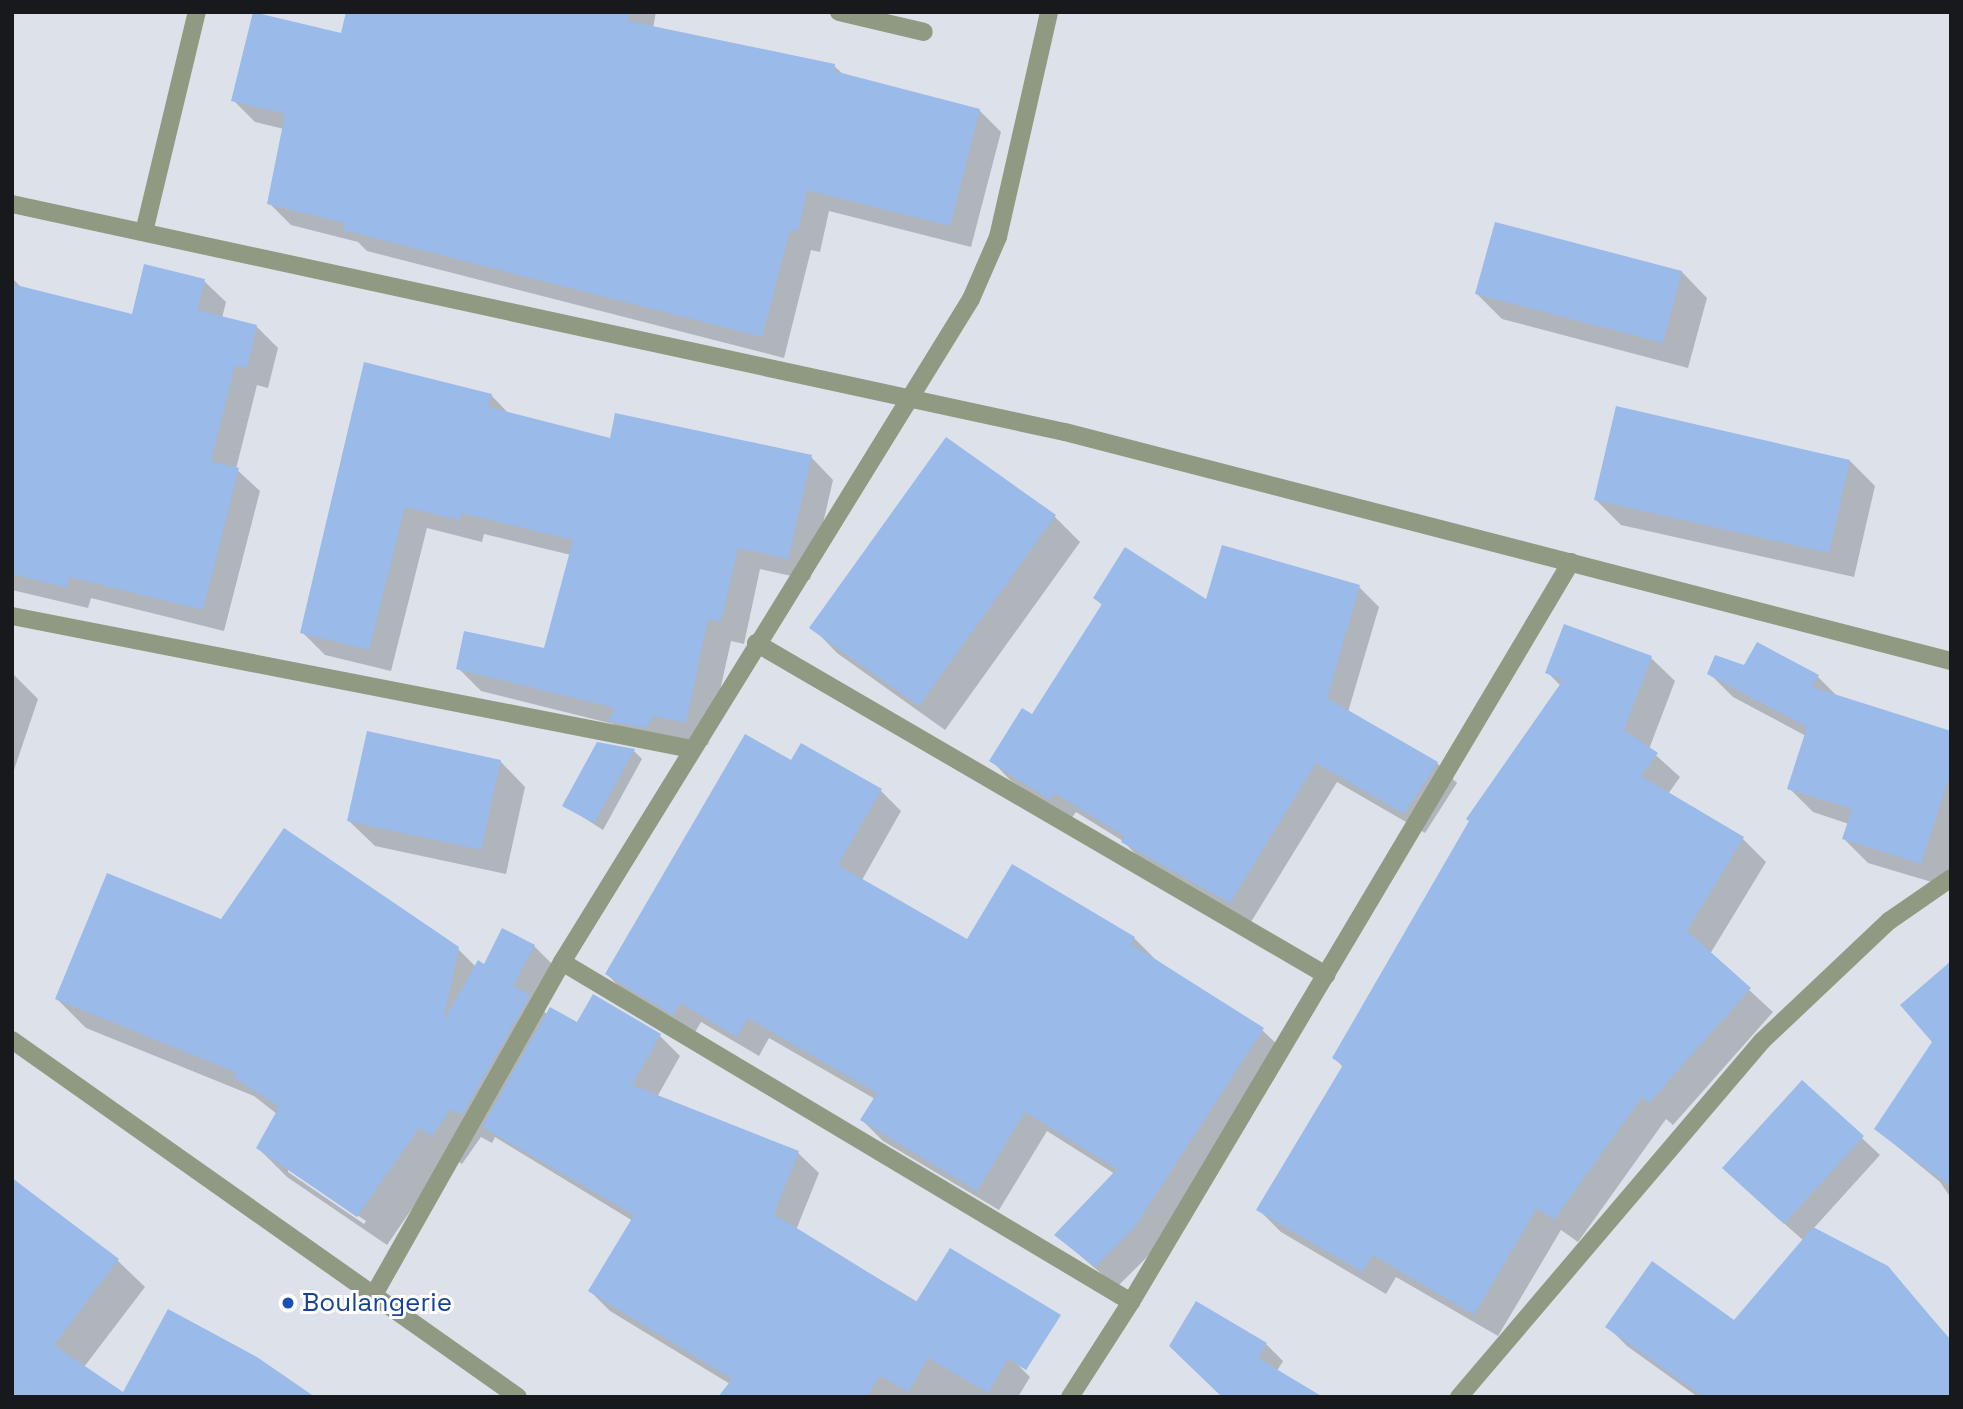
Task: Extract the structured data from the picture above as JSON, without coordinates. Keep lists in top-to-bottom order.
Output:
{
  "places": ["Boulangerie"]
}
